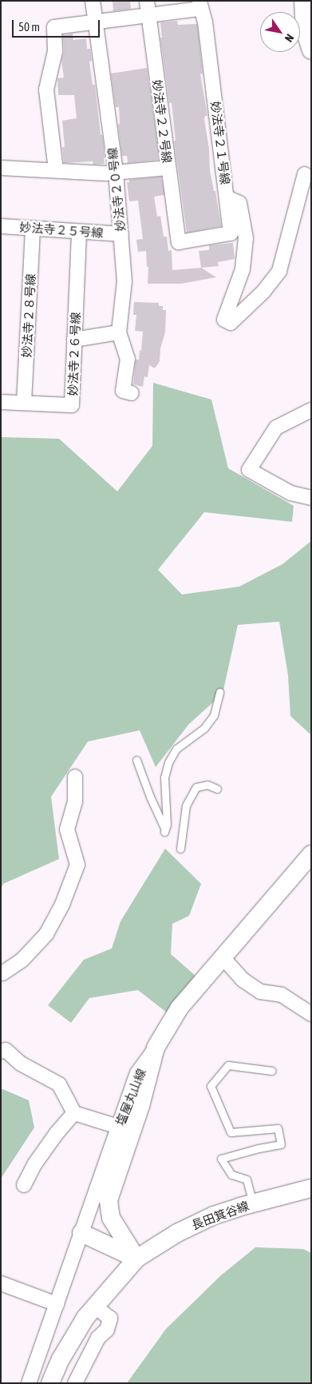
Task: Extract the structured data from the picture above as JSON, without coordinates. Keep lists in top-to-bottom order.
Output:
{
  "streets": {
    "street": [
      "妙法寺２２号線",
      "妙法寺２１号線",
      "妙法寺２０号線",
      "妙法寺２５号線",
      "妙法寺２８号線",
      "妙法寺２６号線",
      "塩屋丸山線",
      "長田箕谷線"
    ]
  },
  "crossings": [
    ["妙法寺２２号線", "妙法寺２１号線"],
    ["妙法寺２０号線", "妙法寺２５号線"],
    ["妙法寺２５号線", "妙法寺２８号線"],
    ["妙法寺２５号線", "妙法寺２６号線"],
    ["妙法寺２８号線", "妙法寺２６号線"]
  ],
  "scale_bar": "50 m",
  "north": "bottom right"
}
